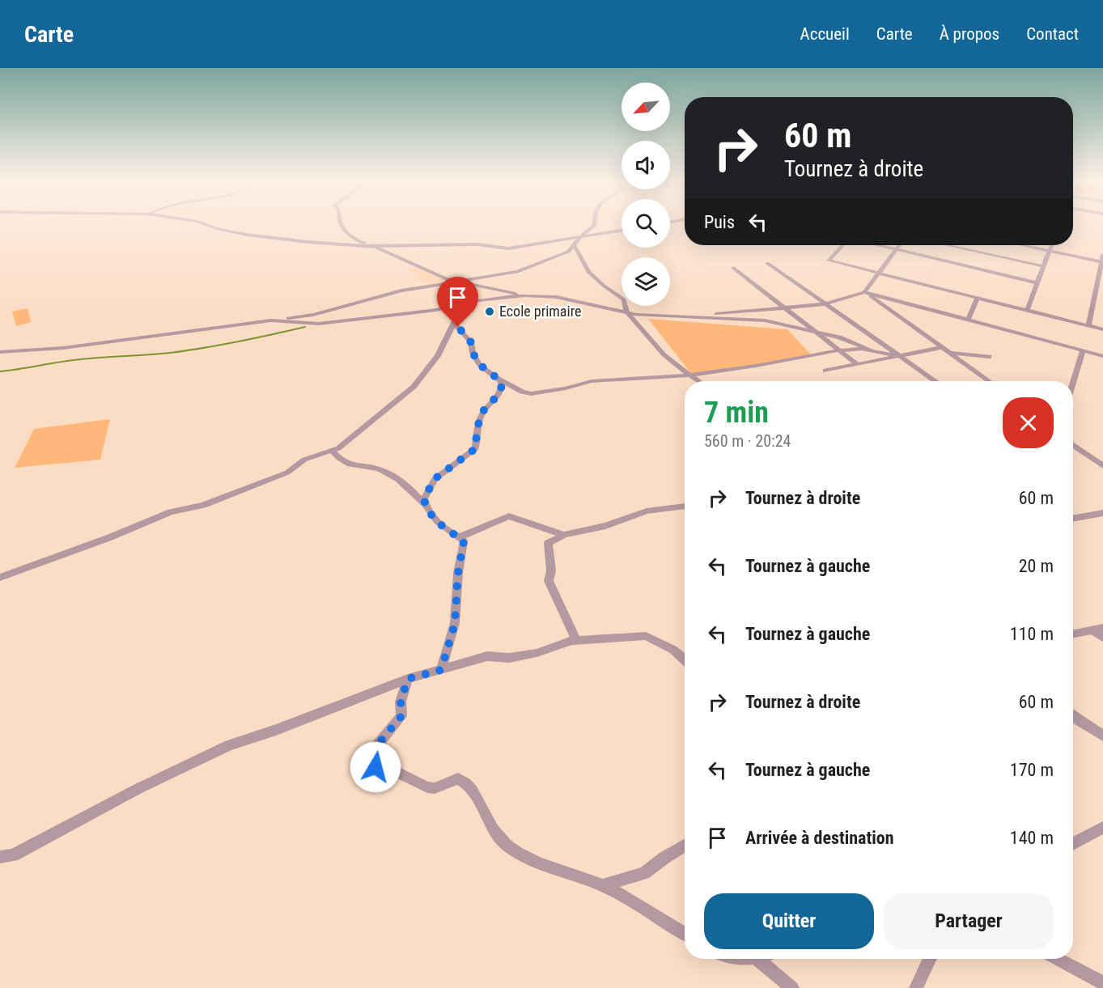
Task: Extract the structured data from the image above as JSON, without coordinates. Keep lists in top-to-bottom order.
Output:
{
  "places": ["Ecole primaire"],
  "north": "bottom left",
  "page": {
    "header": "Carte",
    "nav": [
      "Accueil",
      "Carte",
      "À propos",
      "Contact"
    ],
    "turn": ["60 m", "Tournez à droite"],
    "then": "Puis",
    "heading": ["7 min", "560 m · 20:24"],
    "list": [
      {
        "name": "Tournez à droite",
        "value": "60 m"
      },
      {
        "name": "Tournez à gauche",
        "value": "20 m"
      },
      {
        "name": "Tournez à gauche",
        "value": "110 m"
      },
      {
        "name": "Tournez à droite",
        "value": "60 m"
      },
      {
        "name": "Tournez à gauche",
        "value": "170 m"
      },
      {
        "name": "Arrivée à destination",
        "value": "140 m"
      }
    ],
    "buttons": ["Quitter", "Partager"]
  }
}
